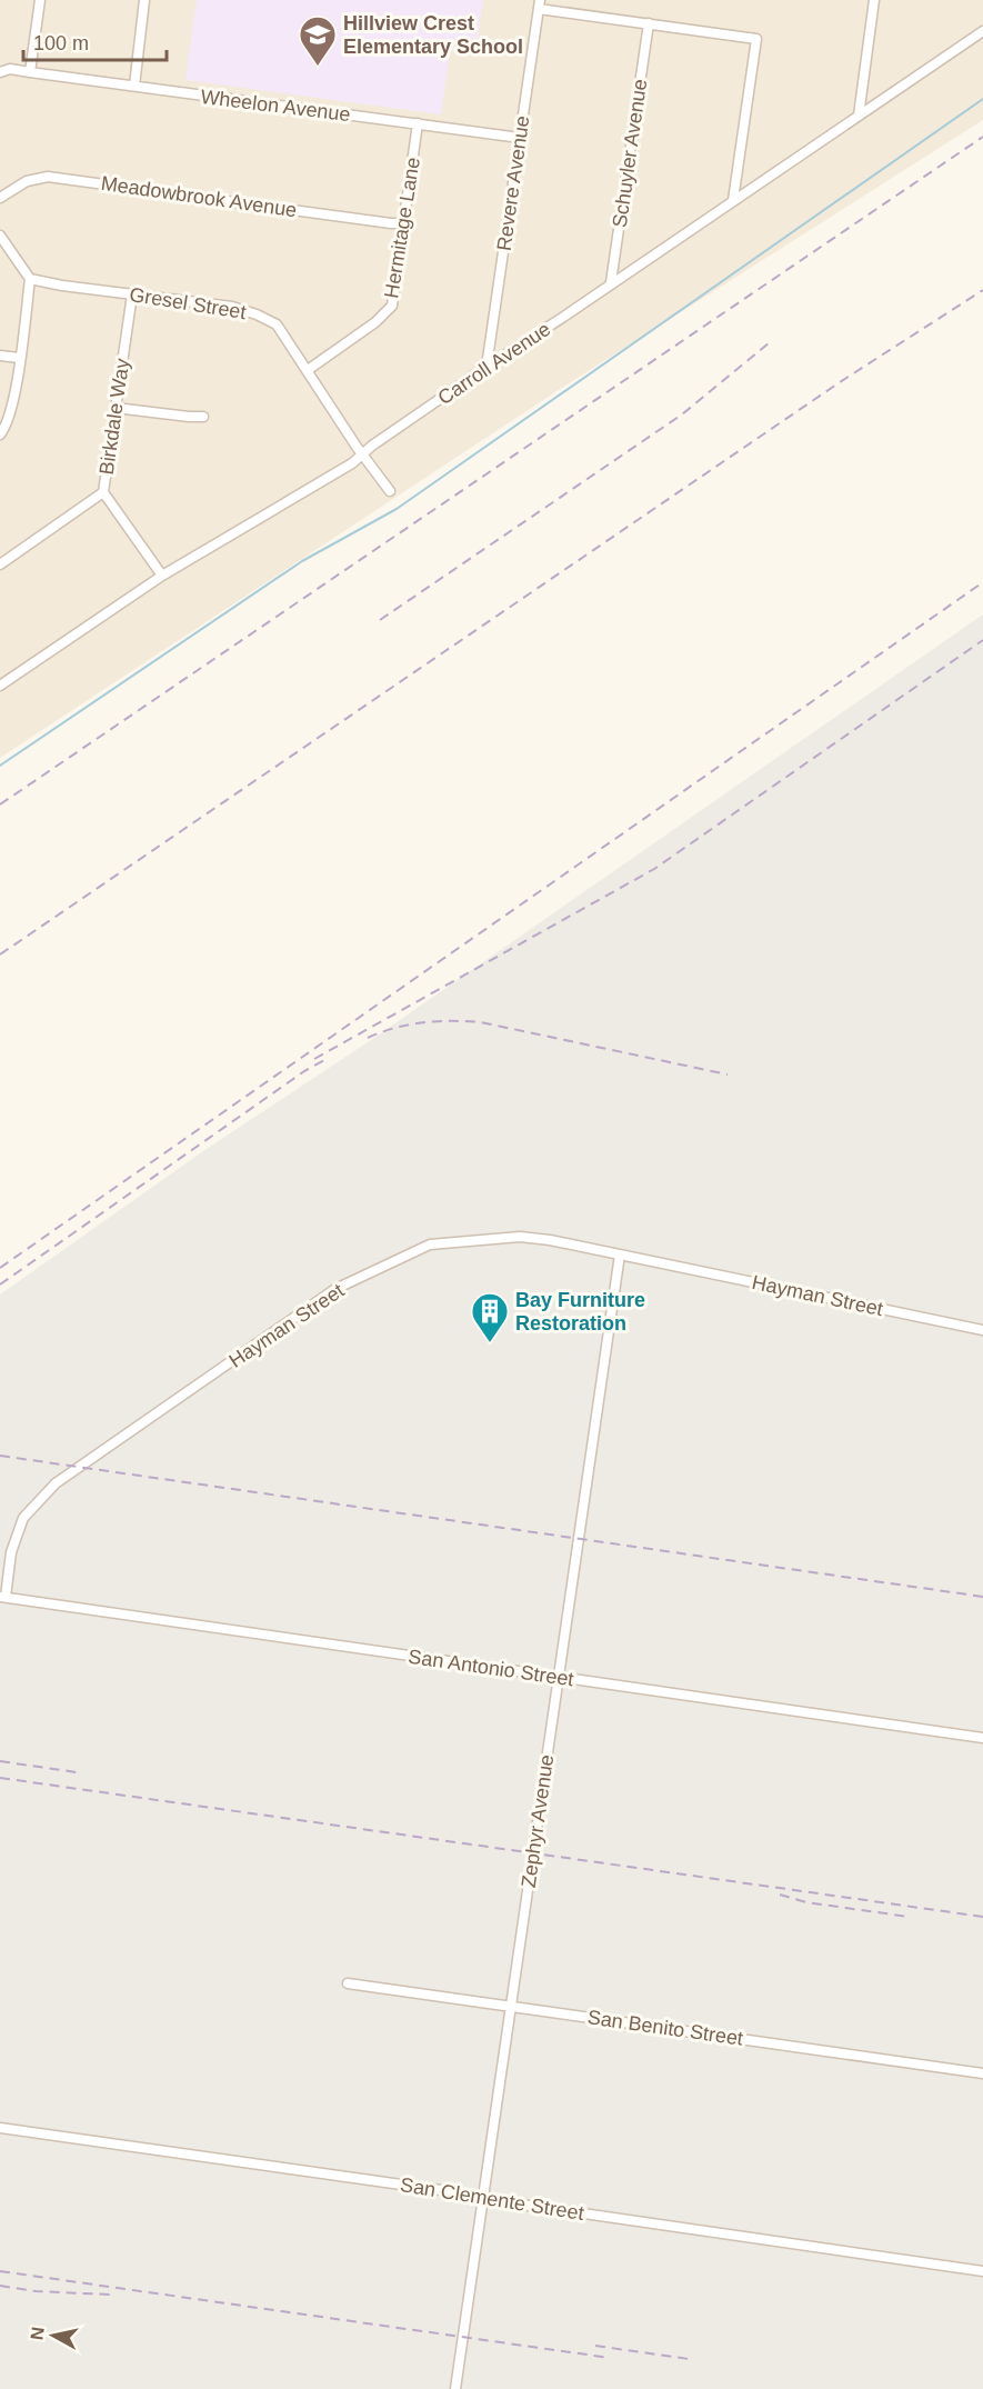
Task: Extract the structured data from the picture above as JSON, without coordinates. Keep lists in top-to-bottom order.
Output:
{
  "streets": {
    "street": [
      "Wheelon Avenue",
      "Schuyler Avenue",
      "Revere Avenue",
      "Meadowbrook Avenue",
      "Hermitage Lane",
      "Gresel Street",
      "Carroll Avenue",
      "Birkdale Way",
      "Hayman Street",
      "San Antonio Street",
      "Zephyr Avenue",
      "San Benito Street",
      "San Clemente Street"
    ]
  },
  "crossings": [
    ["Wheelon Avenue", "Revere Avenue"],
    ["Wheelon Avenue", "Hermitage Lane"],
    ["Schuyler Avenue", "Carroll Avenue"],
    ["Revere Avenue", "Carroll Avenue"],
    ["Meadowbrook Avenue", "Hermitage Lane"],
    ["Hermitage Lane", "Gresel Street"],
    ["Gresel Street", "Carroll Avenue"],
    ["Gresel Street", "Birkdale Way"],
    ["Hayman Street", "San Antonio Street"],
    ["Hayman Street", "Zephyr Avenue"],
    ["San Antonio Street", "Zephyr Avenue"],
    ["Zephyr Avenue", "San Benito Street"],
    ["Zephyr Avenue", "San Clemente Street"]
  ],
  "places": {
    "school or university": ["Hillview Crest Elementary School"],
    "building": ["Bay Furniture Restoration"]
  },
  "scale_bar": "100 m",
  "north": "left"
}
